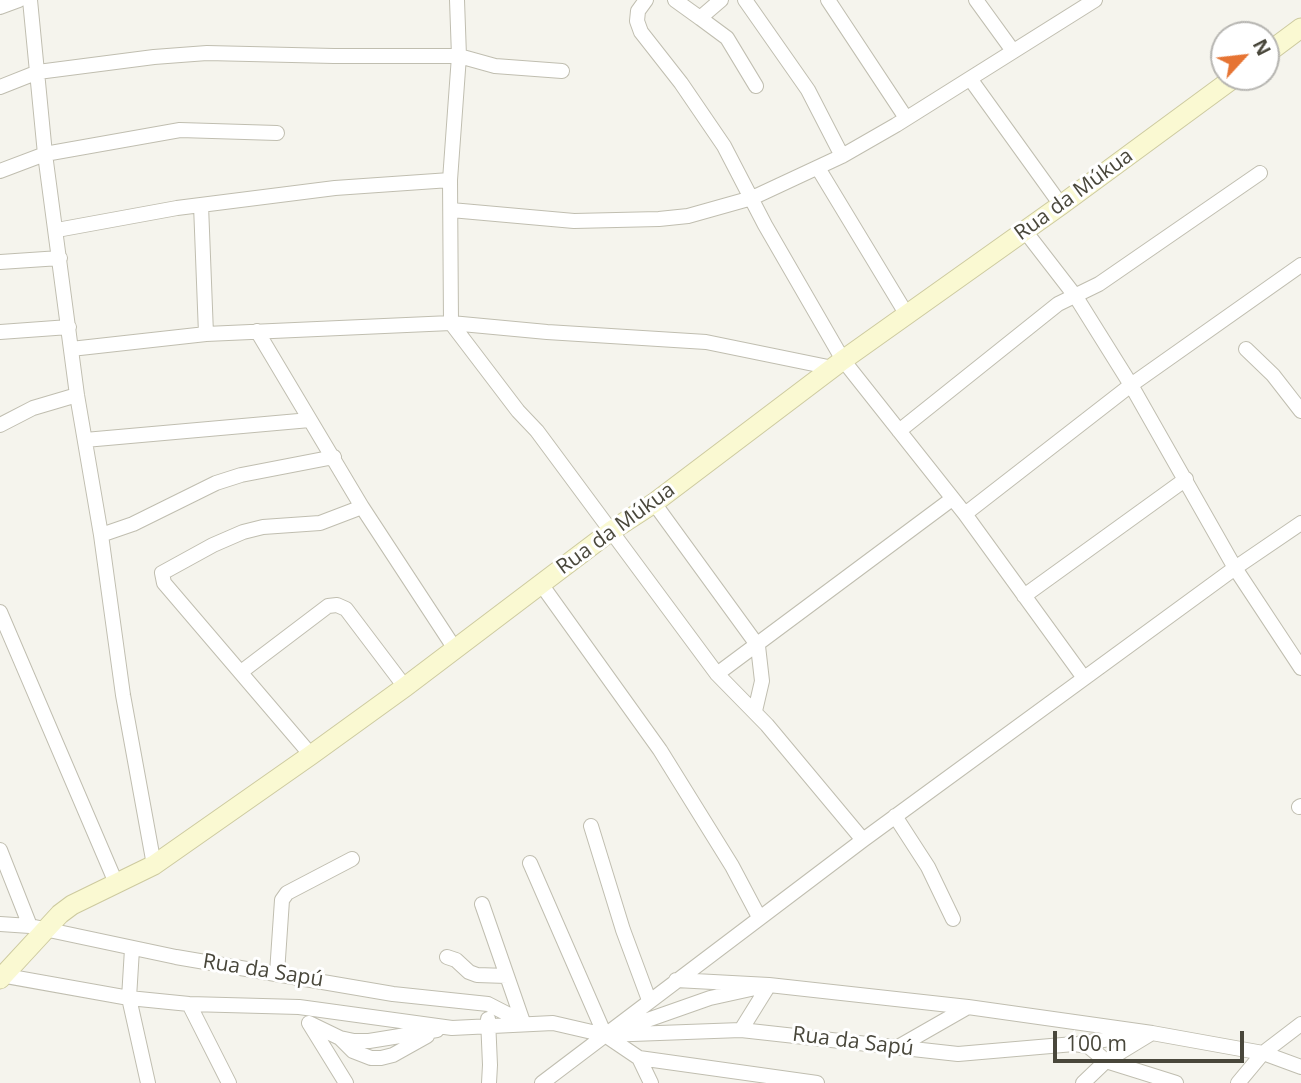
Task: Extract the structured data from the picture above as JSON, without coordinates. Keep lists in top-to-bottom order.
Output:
{
  "streets": {
    "street": ["Rua da Múkua", "Rua da Sapú"]
  },
  "crossings": [
    ["Rua da Múkua", "Rua da Sapú"]
  ],
  "scale_bar": "100 m",
  "north": "top right"
}
